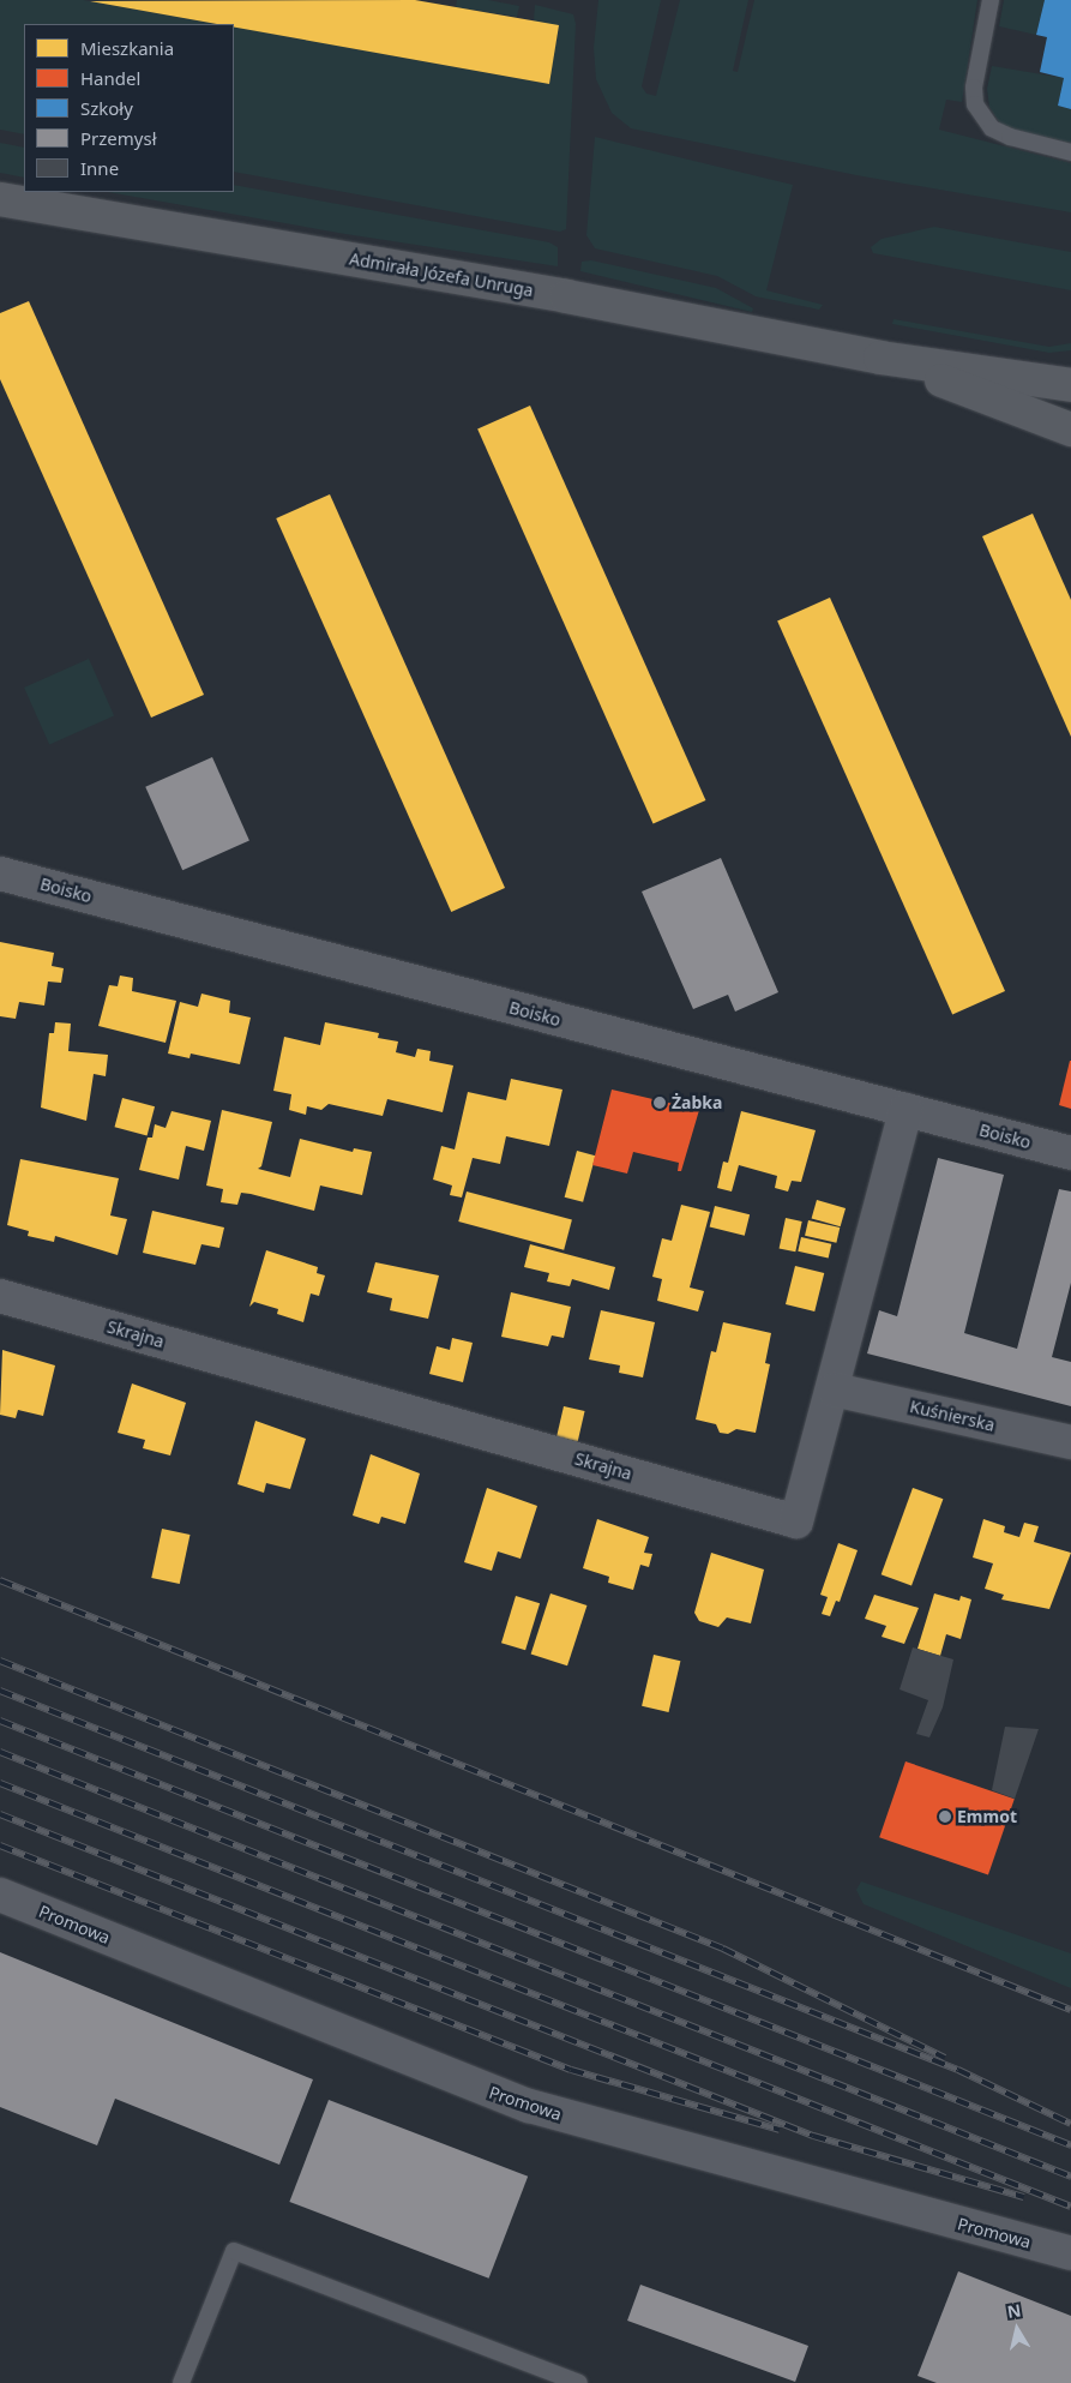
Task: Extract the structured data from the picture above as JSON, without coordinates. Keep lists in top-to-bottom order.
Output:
{
  "streets": {
    "street": [
      "Admirała Józefa Unruga",
      "Boisko",
      "Skrajna",
      "Kuśnierska",
      "Promowa"
    ]
  },
  "crossings": [
    ["Boisko", "Skrajna"],
    ["Skrajna", "Kuśnierska"]
  ],
  "places": ["Żabka", "Emmot"],
  "legend": [
    "Mieszkania",
    "Handel",
    "Szkoły",
    "Przemysł",
    "Inne"
  ],
  "north": "top"
}
